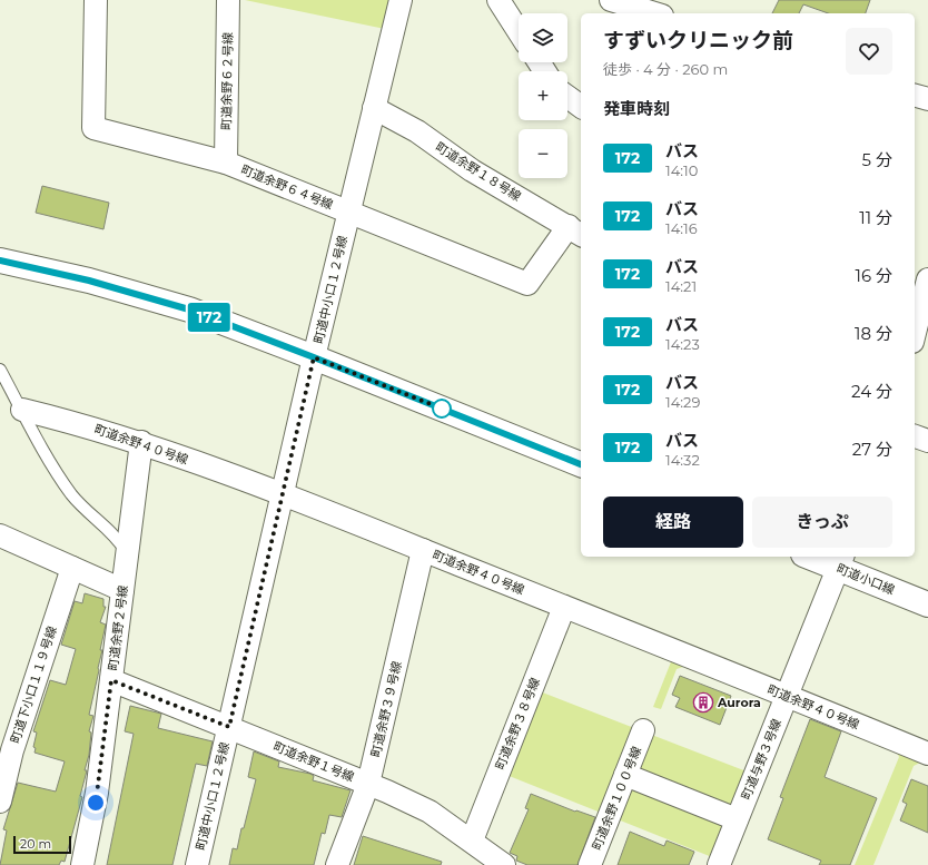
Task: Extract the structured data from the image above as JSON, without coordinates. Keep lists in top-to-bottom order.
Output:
{
  "streets": {
    "street": [
      "町道余野６２号線",
      "町道余野１８号線",
      "町道余野６４号線",
      "町道中小口１２号線",
      "町道余野４０号線",
      "町道小口線",
      "町道余野２号線",
      "町道下小口１１９号線",
      "町道余野３９号線",
      "町道余野３８号線",
      "町道与野３号線",
      "町道余野１号線",
      "町道余野１００号線"
    ]
  },
  "crossings": [
    ["町道余野６２号線", "町道余野６４号線"],
    ["町道余野１８号線", "町道余野６４号線"],
    ["町道余野１８号線", "町道中小口１２号線"],
    ["町道余野６４号線", "町道中小口１２号線"],
    ["町道中小口１２号線", "町道余野４０号線"],
    ["町道中小口１２号線", "町道余野１号線"],
    ["町道余野４０号線", "町道余野２号線"],
    ["町道余野４０号線", "町道余野３９号線"],
    ["町道余野４０号線", "町道余野３８号線"],
    ["町道余野４０号線", "町道与野３号線"],
    ["町道小口線", "町道与野３号線"],
    ["町道余野２号線", "町道余野１号線"],
    ["町道余野３９号線", "町道余野１号線"],
    ["町道余野３８号線", "町道余野１号線"]
  ],
  "places": {
    "building": ["Aurora"]
  },
  "lines": ["bus line 172"],
  "scale_bar": "20 m",
  "page": {
    "on_map": "172",
    "map_buttons": ["+", "−"],
    "heading": [
      ["すずいクリニック前", "徒歩 · 4 分 · 260 m"],
      "発車時刻"
    ],
    "list": [
      {
        "mark": "172",
        "name": "バス",
        "note": "14:10",
        "value": "5 分"
      },
      {
        "mark": "172",
        "name": "バス",
        "note": "14:16",
        "value": "11 分"
      },
      {
        "mark": "172",
        "name": "バス",
        "note": "14:21",
        "value": "16 分"
      },
      {
        "mark": "172",
        "name": "バス",
        "note": "14:23",
        "value": "18 分"
      },
      {
        "mark": "172",
        "name": "バス",
        "note": "14:29",
        "value": "24 分"
      },
      {
        "mark": "172",
        "name": "バス",
        "note": "14:32",
        "value": "27 分"
      }
    ],
    "buttons": ["経路", "きっぷ"],
    "scale": "20 m"
  }
}
